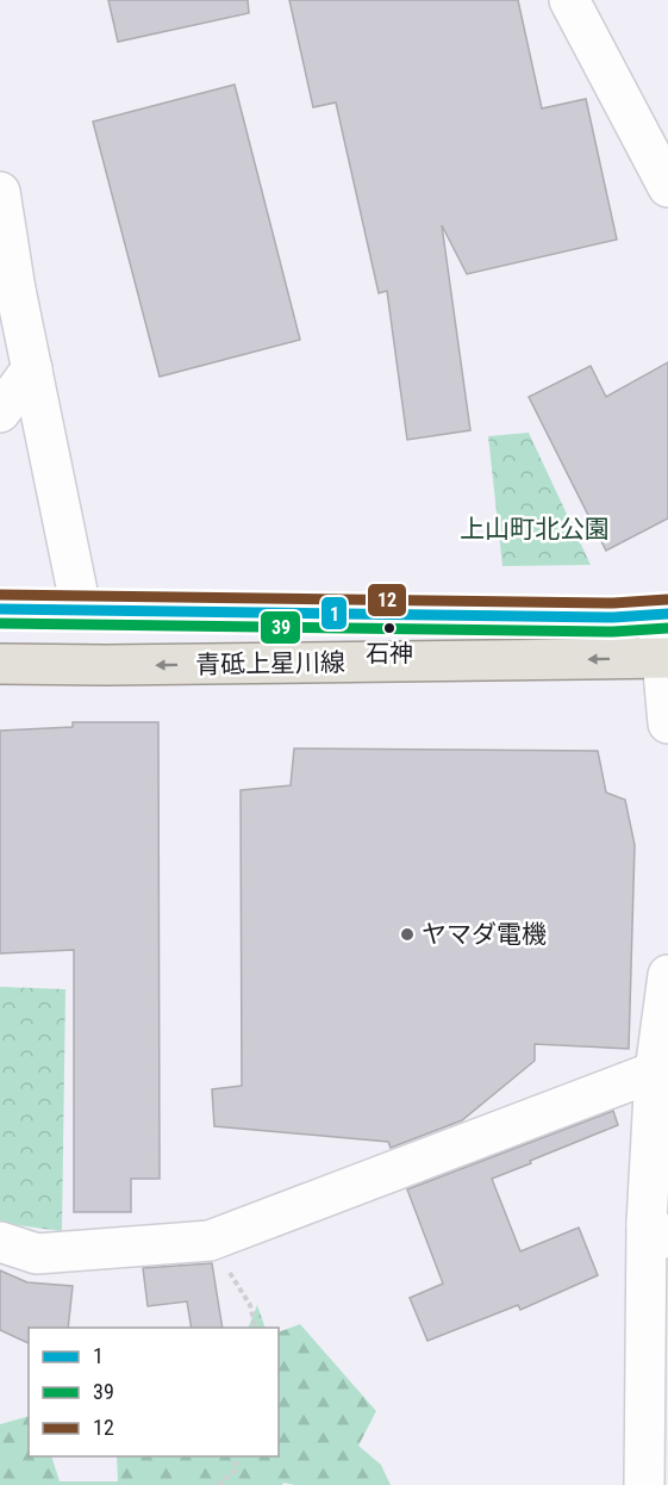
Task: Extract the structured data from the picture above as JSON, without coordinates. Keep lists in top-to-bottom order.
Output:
{
  "streets": {
    "main road": ["青砥上星川線"]
  },
  "parks": ["上山町北公園"],
  "places": ["石神", "ヤマダ電機"],
  "lines": ["transit line 12", "transit line 1", "transit line 39"],
  "legend": ["1", "39", "12"]
}
